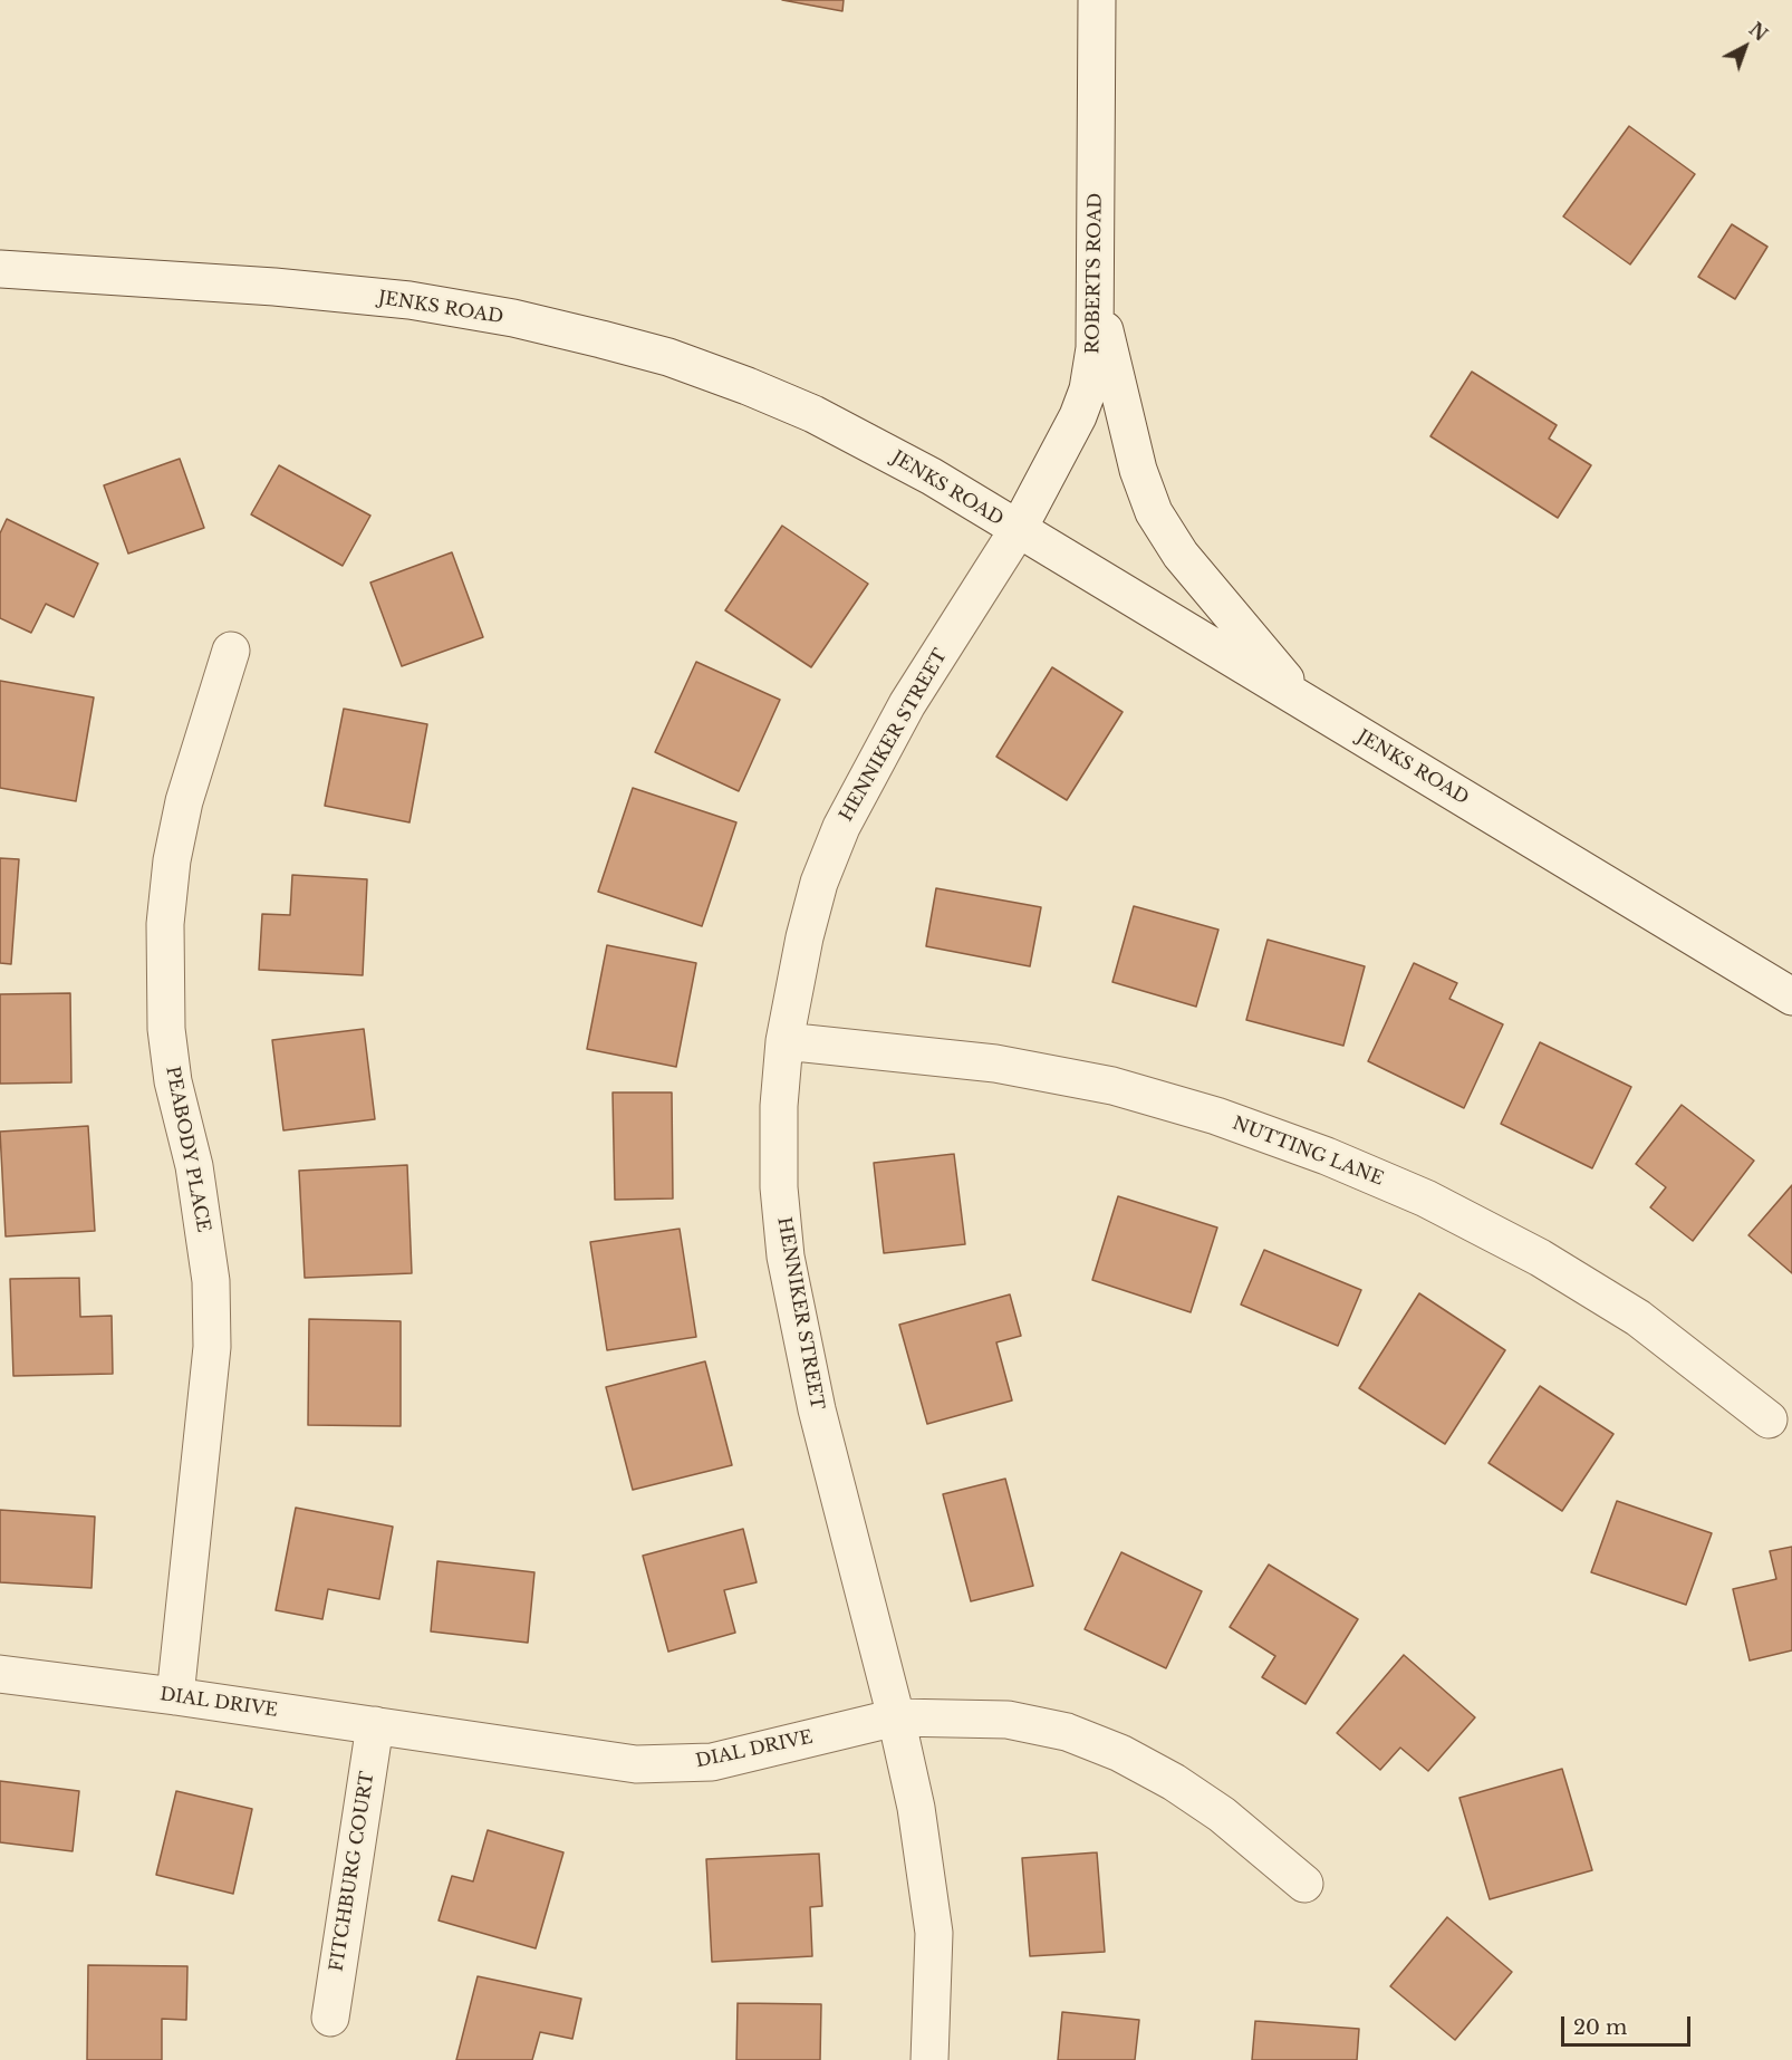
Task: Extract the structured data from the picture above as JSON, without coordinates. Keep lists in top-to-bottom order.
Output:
{
  "streets": {
    "street": [
      "ROBERTS ROAD",
      "JENKS ROAD",
      "HENNIKER STREET",
      "PEABODY PLACE",
      "NUTTING LANE",
      "DIAL DRIVE",
      "FITCHBURG COURT"
    ]
  },
  "crossings": [
    ["ROBERTS ROAD", "JENKS ROAD"],
    ["ROBERTS ROAD", "HENNIKER STREET"],
    ["JENKS ROAD", "HENNIKER STREET"],
    ["HENNIKER STREET", "NUTTING LANE"],
    ["HENNIKER STREET", "DIAL DRIVE"],
    ["PEABODY PLACE", "DIAL DRIVE"],
    ["DIAL DRIVE", "FITCHBURG COURT"]
  ],
  "scale_bar": "20 m",
  "north": "top right"
}
